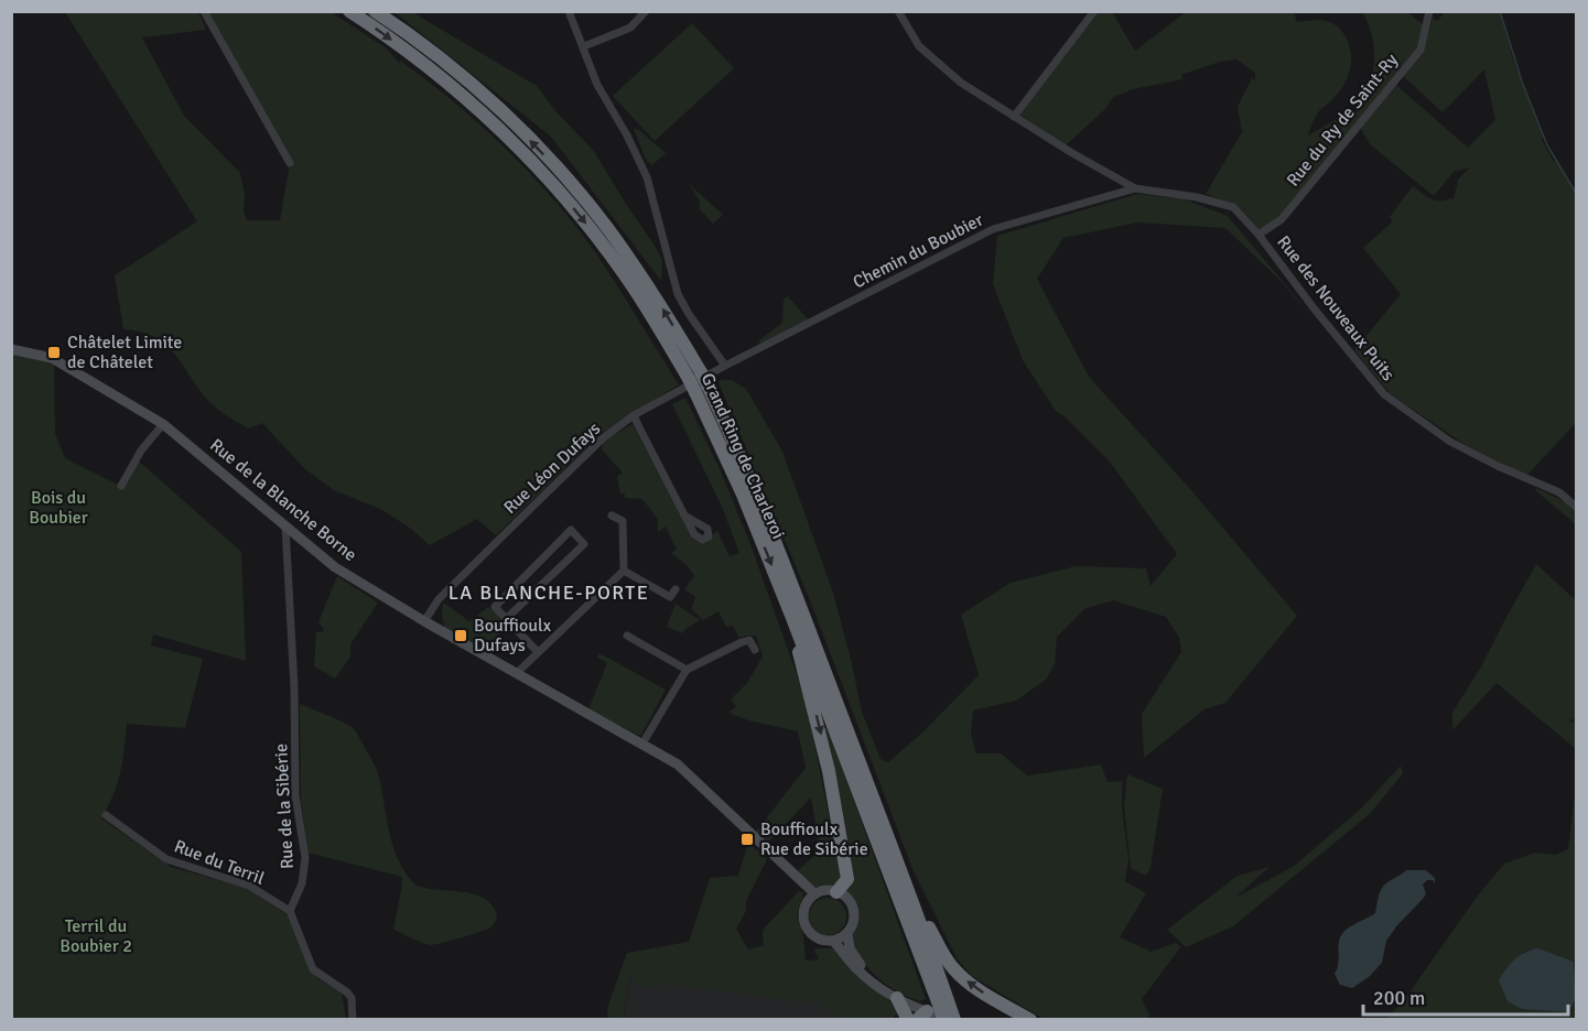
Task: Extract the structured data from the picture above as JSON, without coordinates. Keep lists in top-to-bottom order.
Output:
{
  "streets": {
    "highway": ["Grand Ring de Charleroi"],
    "street": [
      "Rue du Ry de Saint-Ry",
      "Chemin du Boubier",
      "Rue des Nouveaux Puits",
      "Rue Léon Dufays",
      "Rue de la Blanche Borne",
      "Rue de la Sibérie",
      "Rue du Terril"
    ]
  },
  "crossings": [
    ["Rue du Ry de Saint-Ry", "Rue des Nouveaux Puits"],
    ["Chemin du Boubier", "Rue des Nouveaux Puits"],
    ["Chemin du Boubier", "Rue Léon Dufays"],
    ["Rue Léon Dufays", "Rue de la Blanche Borne"],
    ["Rue de la Blanche Borne", "Rue de la Sibérie"],
    ["Rue de la Sibérie", "Rue du Terril"]
  ],
  "districts": ["LA BLANCHE-PORTE"],
  "parks": ["Bois du Boubier", "Terril du Boubier 2"],
  "places": {
    "transit": ["Châtelet Limite de Châtelet", "Bouffioulx Dufays", "Bouffioulx Rue de Sibérie"]
  },
  "scale_bar": "200 m"
}
